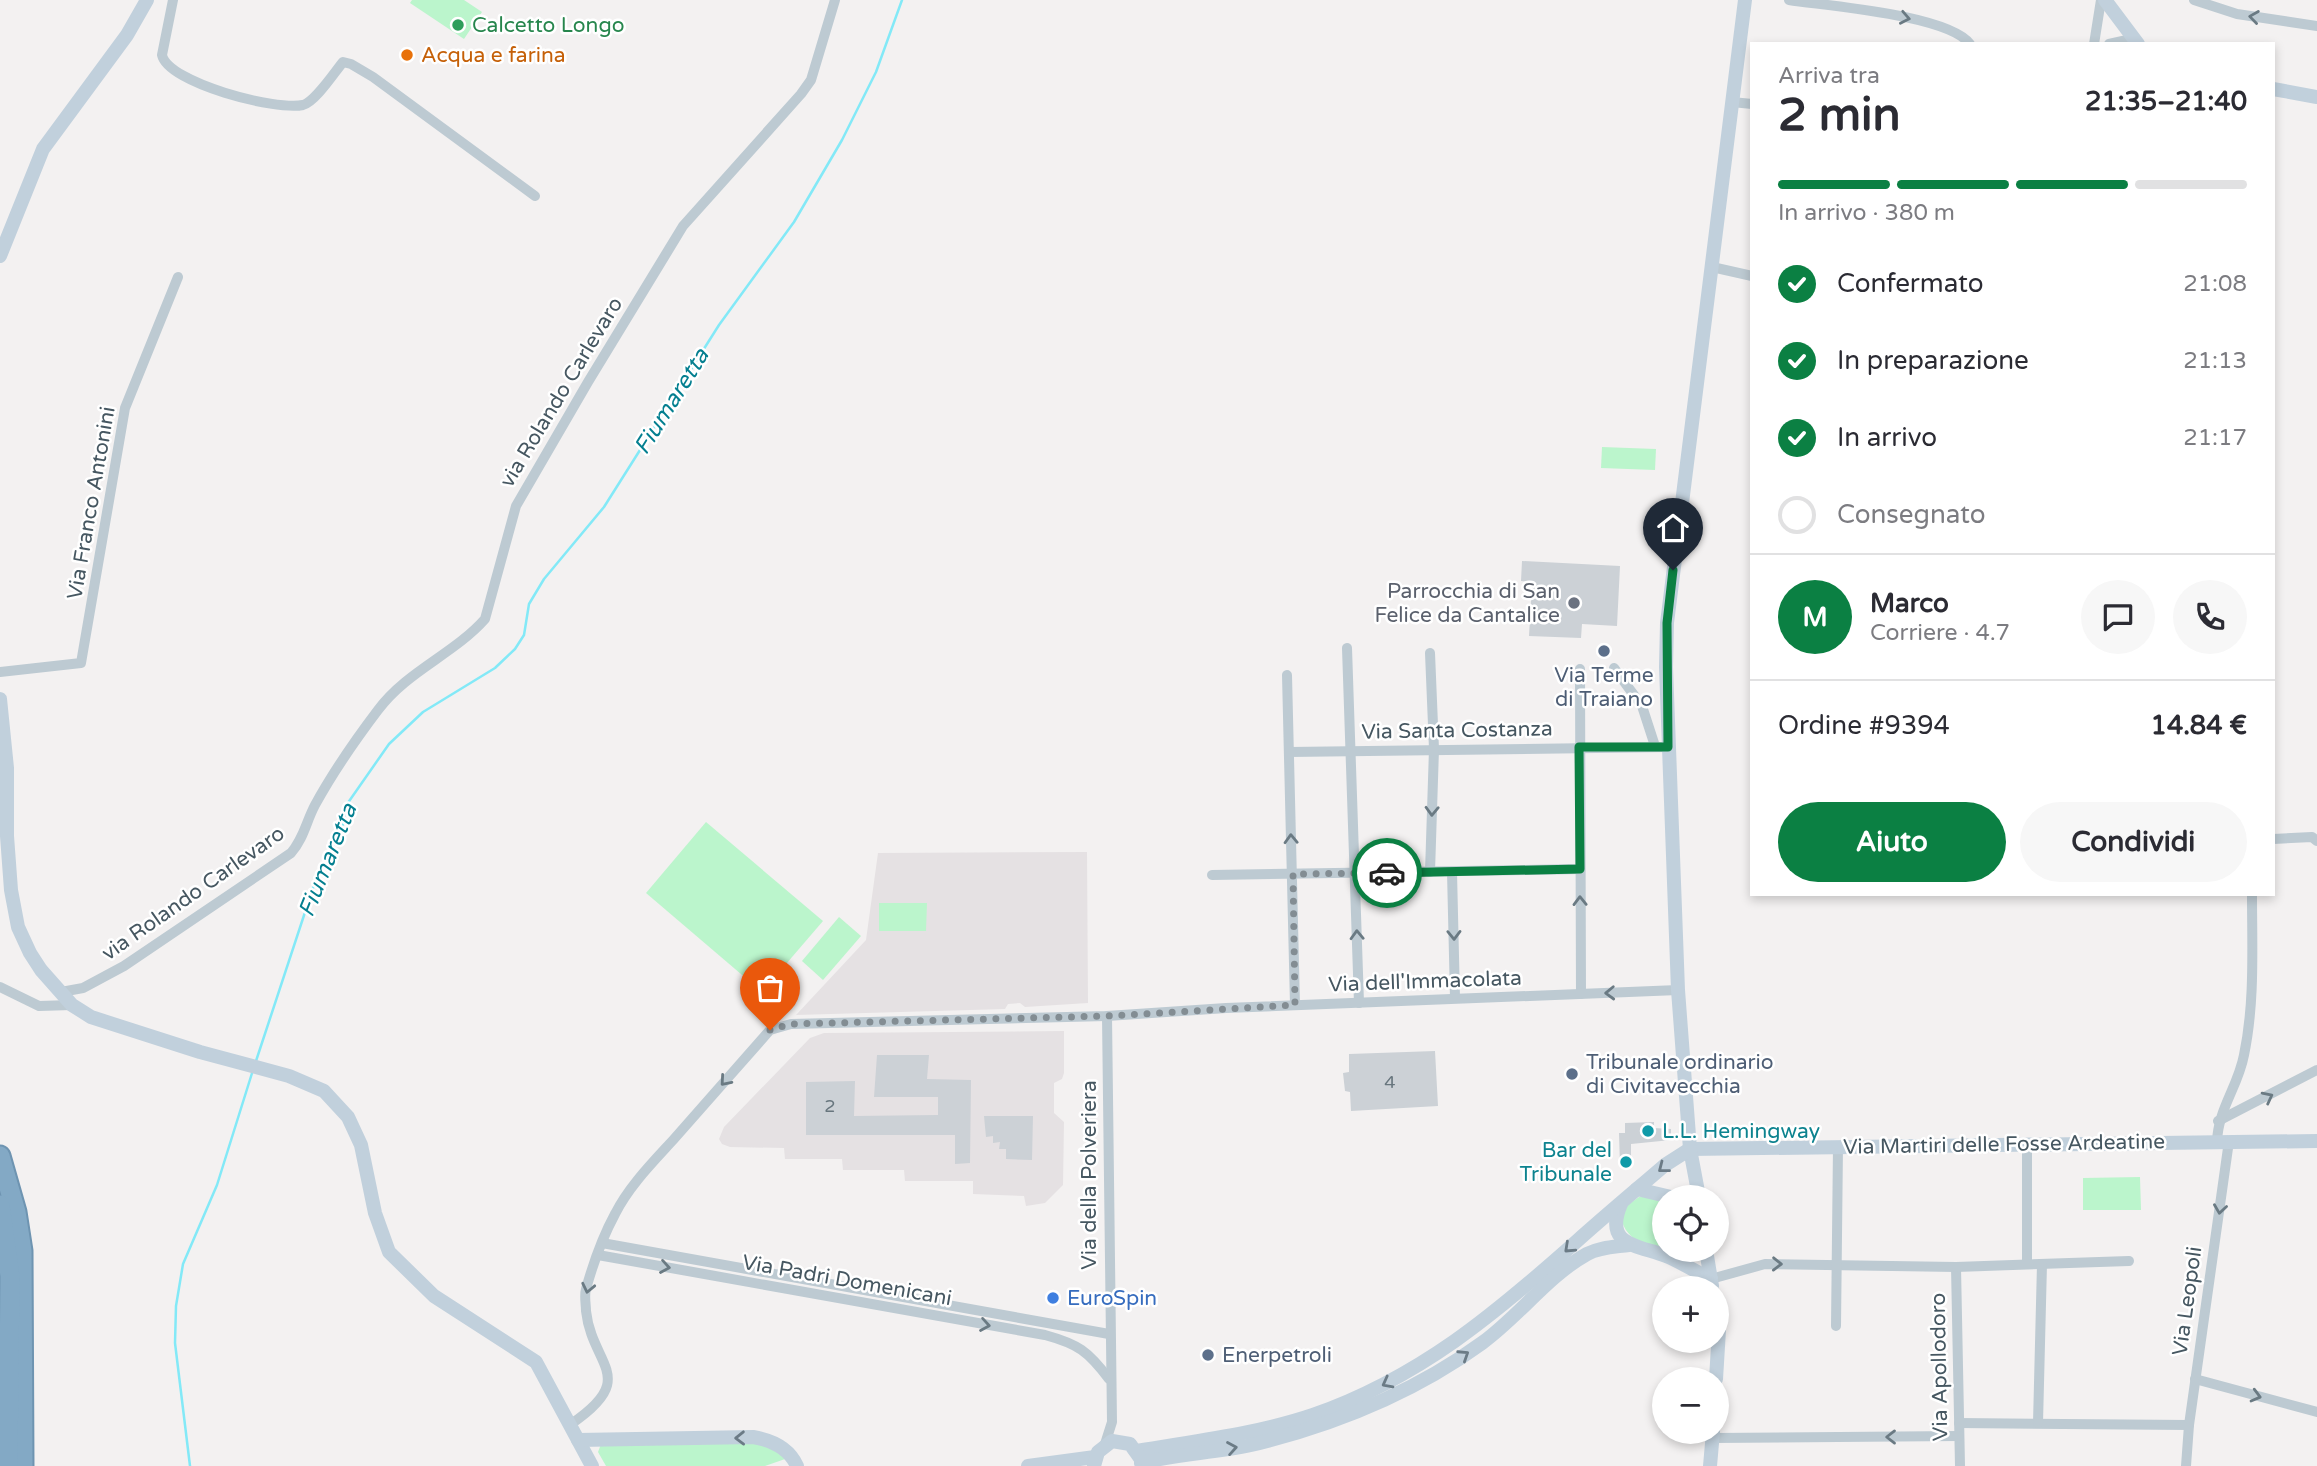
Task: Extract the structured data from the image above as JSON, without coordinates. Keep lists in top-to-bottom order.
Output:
{
  "streets": {
    "street": [
      "via Rolando Carlevaro",
      "Via Franco Antonini",
      "Via Santa Costanza",
      "Via dell'Immacolata",
      "Via Martiri delle Fosse Ardeatine",
      "Via della Polveriera",
      "Via Padri Domenicani",
      "Via Leopoli",
      "Via Apollodoro"
    ]
  },
  "crossings": [
    ["Via dell'Immacolata", "Via della Polveriera"],
    ["Via dell'Immacolata", "Via Padri Domenicani"],
    ["Via Martiri delle Fosse Ardeatine", "Via Leopoli"],
    ["Via della Polveriera", "Via Padri Domenicani"]
  ],
  "one_way": ["Via dell'Immacolata", "Via Leopoli"],
  "water": ["Fiumaretta"],
  "places": [
    "Calcetto Longo",
    "Acqua e farina",
    "Parrocchia di San Felice da Cantalice",
    "Via Terme di Traiano",
    "Tribunale ordinario di Civitavecchia",
    "L.L. Hemingway",
    "Bar del Tribunale",
    "EuroSpin",
    "Enerpetroli"
  ],
  "house_numbers": ["4", "2"],
  "page": {
    "heading": ["2 min", "Arriva tra", "21:35–21:40"],
    "panel": [
      "Marco",
      "Corriere · 4.7",
      "Ordine #9394",
      "14.84 €"
    ],
    "bar": "In arrivo · 380 m",
    "list": [
      ["Confermato", "21:08"],
      ["In preparazione", "21:13"],
      ["In arrivo", "21:17"],
      "Consegnato"
    ],
    "round": "M",
    "buttons": ["Aiuto", "Condividi"],
    "map_buttons": ["+", "−"]
  }
}
